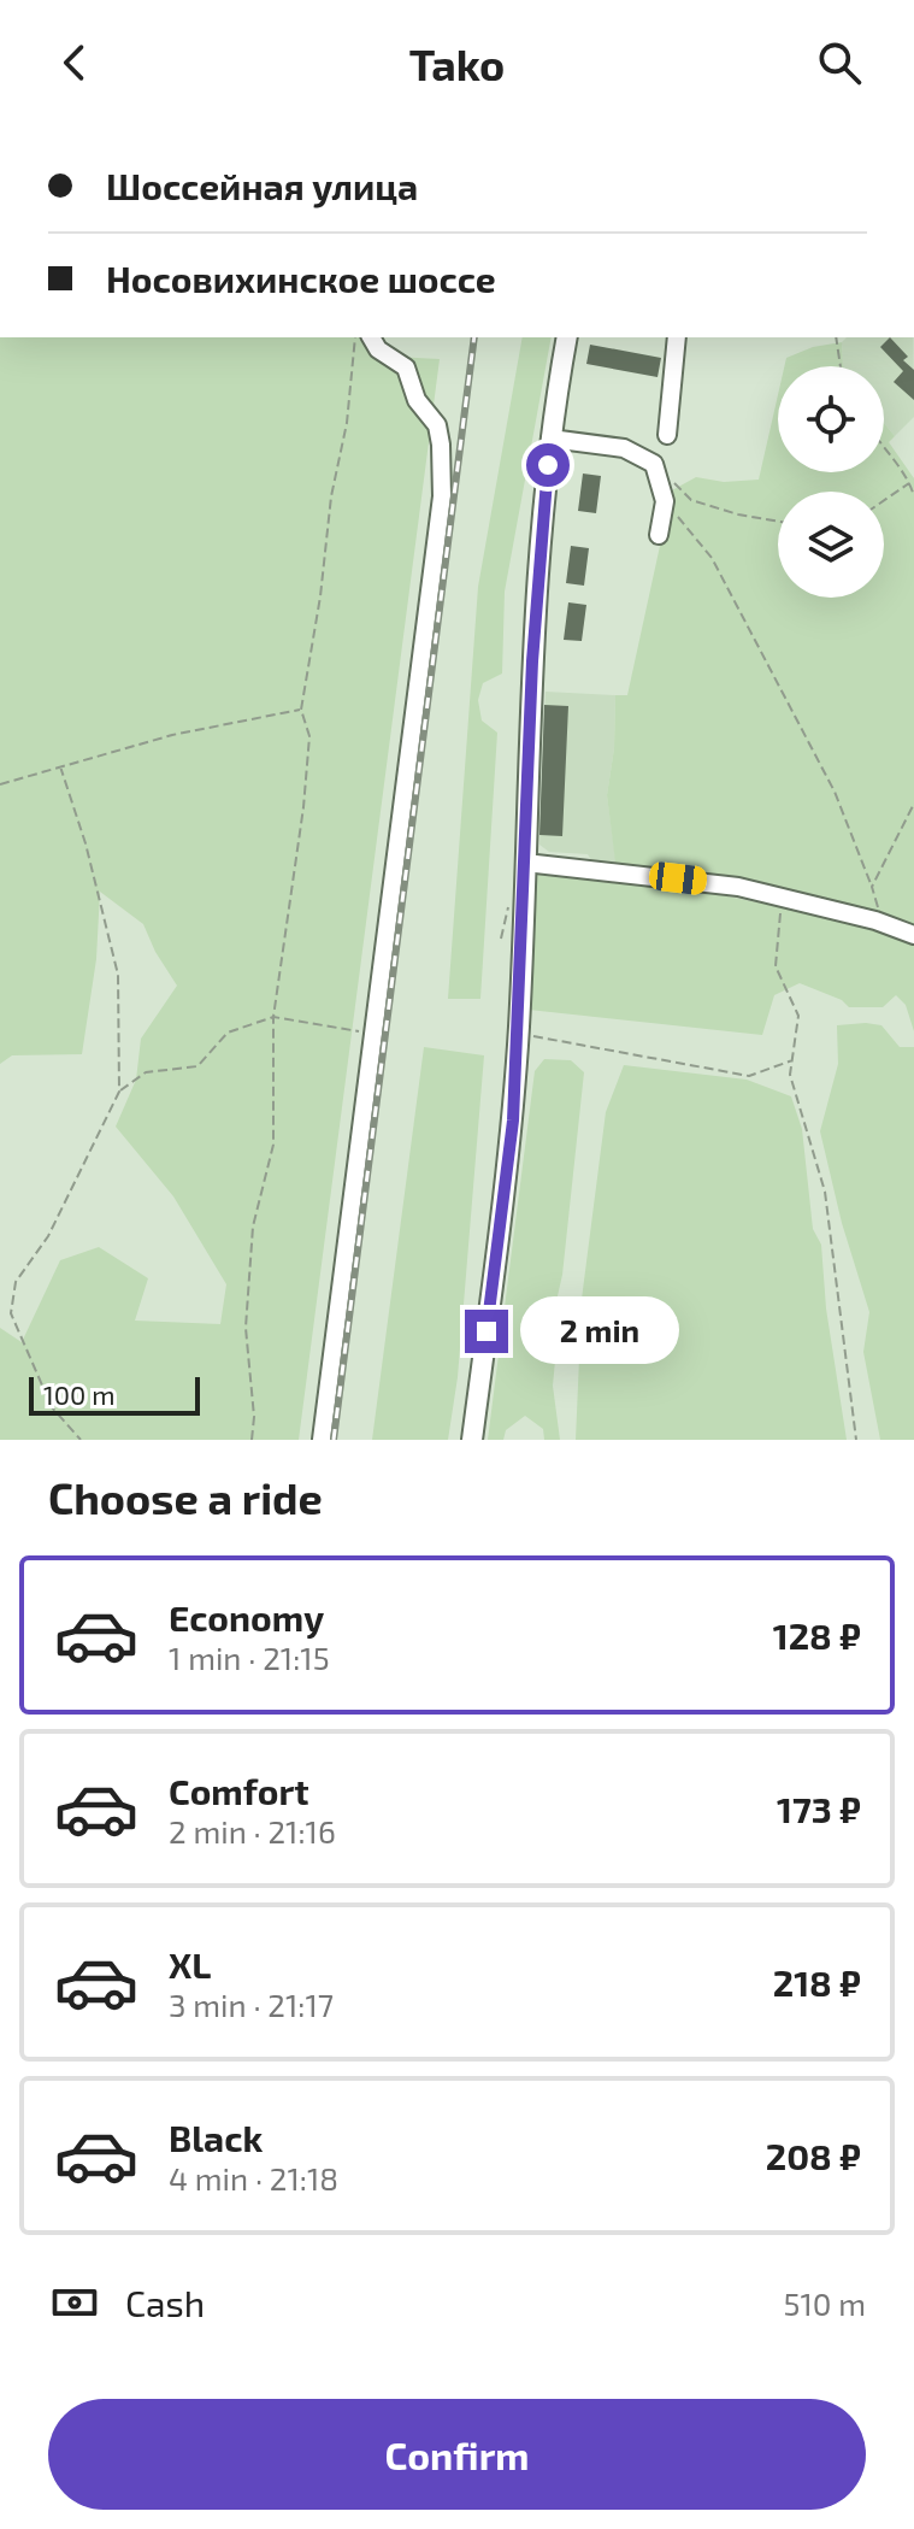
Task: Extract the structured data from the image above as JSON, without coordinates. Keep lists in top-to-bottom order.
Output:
{
  "scale_bar": "100 m",
  "page": {
    "header": "Tako",
    "banner": ["Шоссейная улица", "Носовихинское шоссе"],
    "bubble": "2 min",
    "scale": "100 m",
    "heading": "Choose a ride",
    "list": [
      {
        "name": "Economy",
        "note": "1 min · 21:15",
        "value": "128 ₽"
      },
      {
        "name": "Comfort",
        "note": "2 min · 21:16",
        "value": "173 ₽"
      },
      {
        "name": "XL",
        "note": "3 min · 21:17",
        "value": "218 ₽"
      },
      {
        "name": "Black",
        "note": "4 min · 21:18",
        "value": "208 ₽"
      }
    ],
    "pay": ["Cash", "510 m"],
    "buttons": "Confirm"
  }
}
